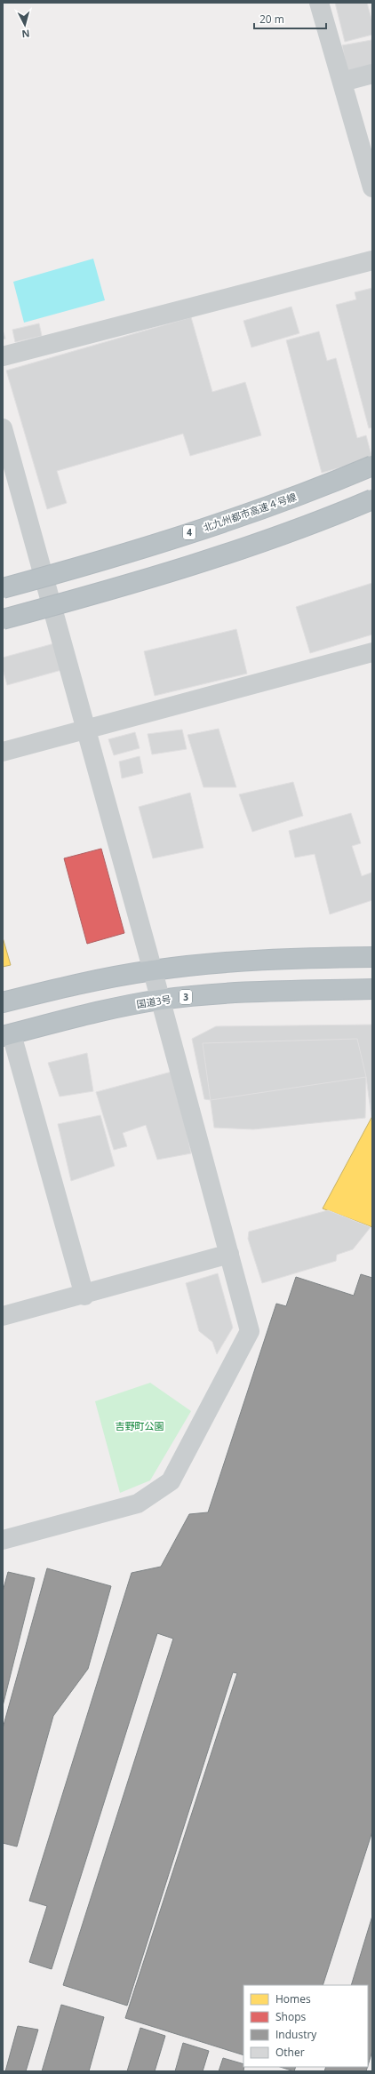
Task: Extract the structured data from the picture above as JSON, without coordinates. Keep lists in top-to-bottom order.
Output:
{
  "streets": {
    "highway": [
      "北九州都市高速４号線",
      "4",
      "3",
      "国道3号"
    ]
  },
  "parks": ["吉野町公園"],
  "legend": [
    "Homes",
    "Shops",
    "Industry",
    "Other"
  ],
  "scale_bar": "20 m",
  "north": "bottom"
}
